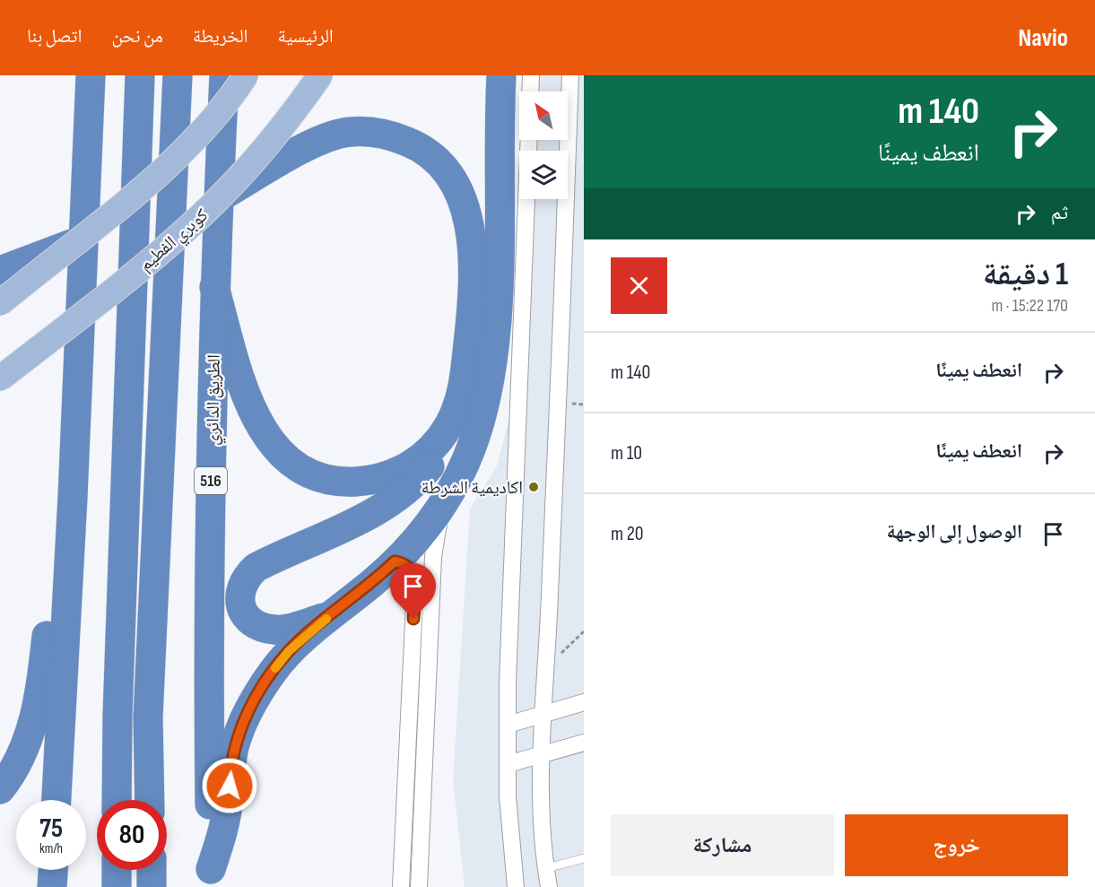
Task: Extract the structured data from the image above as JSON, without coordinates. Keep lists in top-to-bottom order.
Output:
{
  "streets": {
    "highway": ["الطريق الدائري", "516"],
    "main road": ["كوبري الفطيم"]
  },
  "crossings": [
    ["كوبري الفطيم", "516"],
    ["الطريق الدائري", "516"]
  ],
  "places": ["اكاديمية الشرطة"],
  "north": "top left",
  "page": {
    "header": "Navio",
    "nav": [
      "الرئيسية",
      "الخريطة",
      "من نحن",
      "اتصل بنا"
    ],
    "turn": ["140 m", "انعطف يمينًا"],
    "then": "ثم",
    "heading": ["1 دقيقة", "170 m · 15:22"],
    "list": [
      {
        "name": "انعطف يمينًا",
        "value": "140 m"
      },
      {
        "name": "انعطف يمينًا",
        "value": "10 m"
      },
      {
        "name": "الوصول إلى الوجهة",
        "value": "20 m"
      }
    ],
    "speed": "75 km/h",
    "limit": "80",
    "buttons": ["خروج", "مشاركة"]
  }
}
